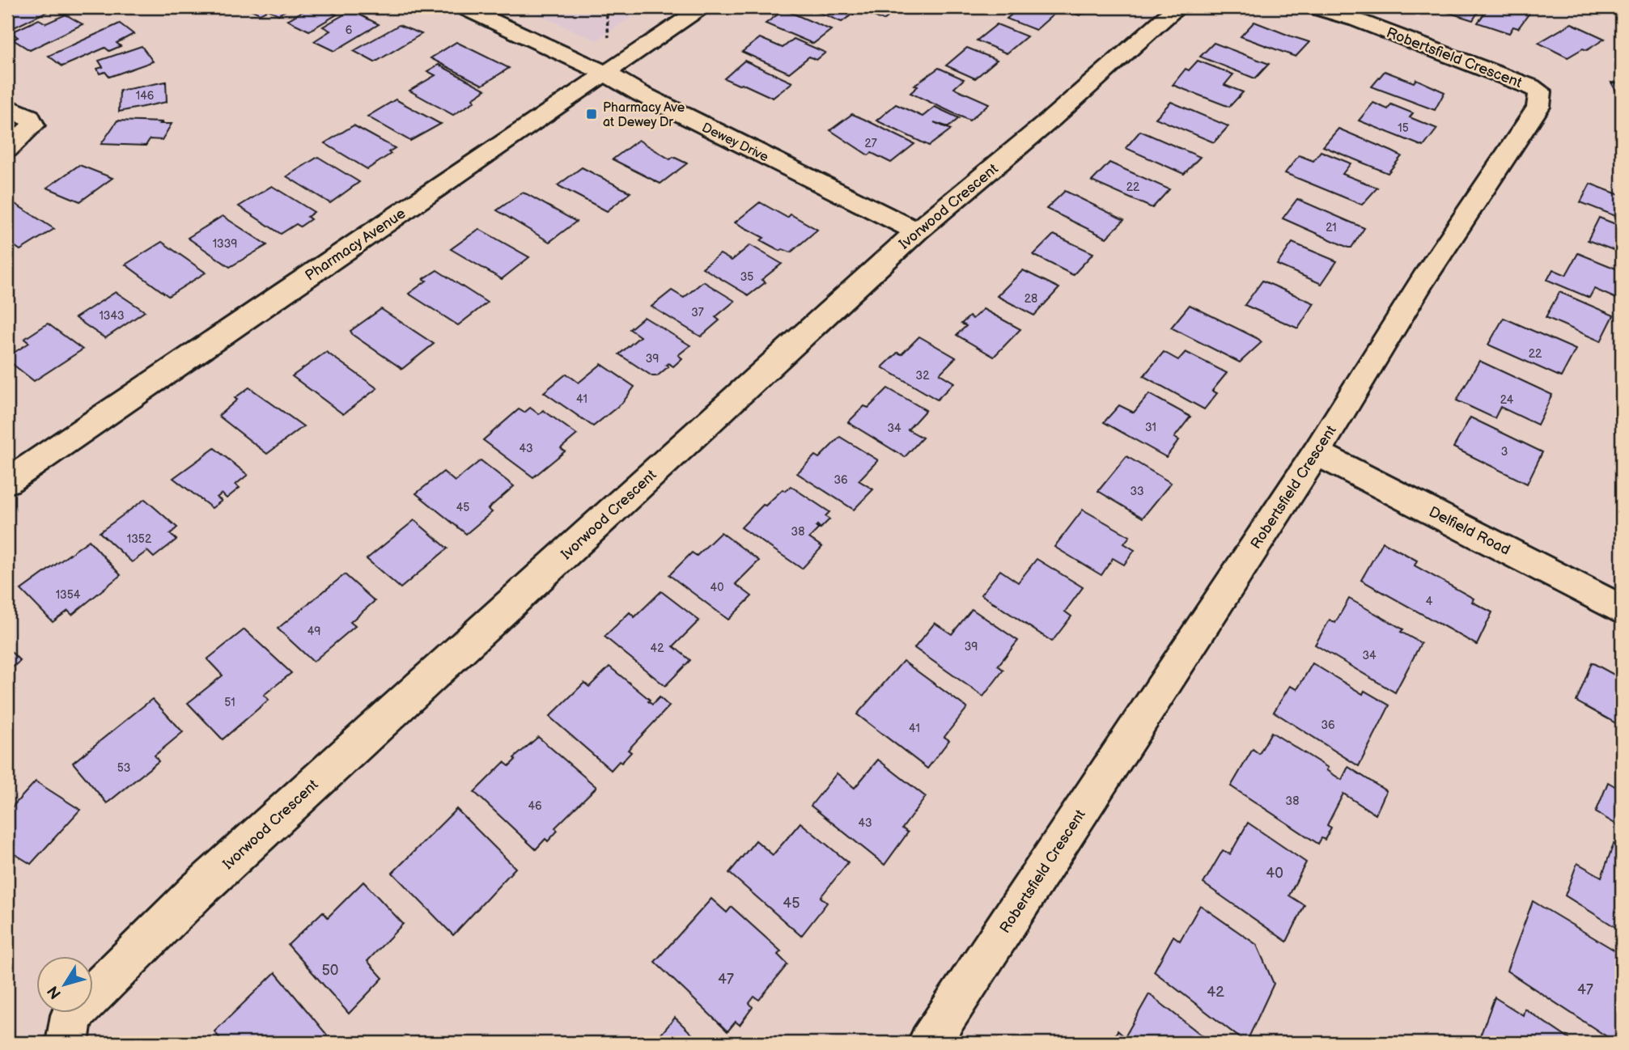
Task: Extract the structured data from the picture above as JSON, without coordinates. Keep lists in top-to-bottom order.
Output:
{
  "streets": {
    "street": [
      "Robertsfield Crescent",
      "Dewey Drive",
      "Ivorwood Crescent",
      "Pharmacy Avenue",
      "Delfield Road"
    ]
  },
  "crossings": [
    ["Robertsfield Crescent", "Delfield Road"],
    ["Dewey Drive", "Ivorwood Crescent"],
    ["Dewey Drive", "Pharmacy Avenue"]
  ],
  "places": {
    "transit": ["Pharmacy Ave at Dewey Dr"]
  },
  "house_numbers": [
    "6",
    "146",
    "15",
    "27",
    "22",
    "21",
    "1339",
    "35",
    "28",
    "37",
    "1343",
    "22",
    "39",
    "32",
    "41",
    "24",
    "31",
    "34",
    "43",
    "3",
    "36",
    "33",
    "45",
    "38",
    "1352",
    "40",
    "1354",
    "4",
    "49",
    "39",
    "42",
    "34",
    "51",
    "36",
    "41",
    "53",
    "38",
    "46",
    "43",
    "40",
    "45",
    "50",
    "47",
    "47",
    "42"
  ],
  "north": "bottom left"
}
